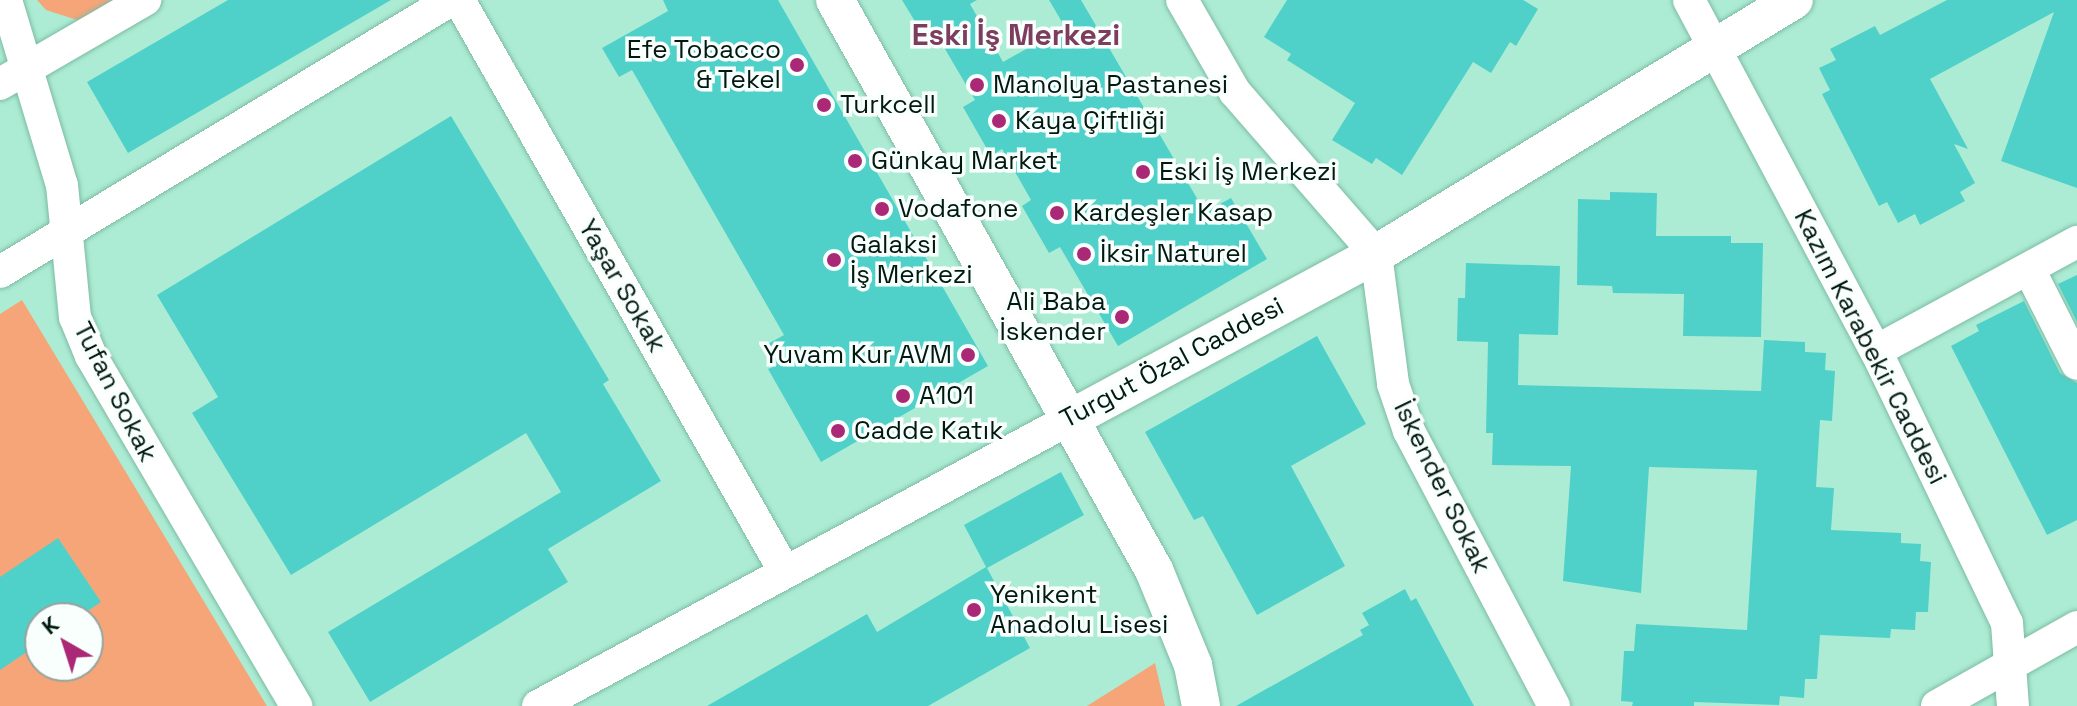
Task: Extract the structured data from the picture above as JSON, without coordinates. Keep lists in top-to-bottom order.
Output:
{
  "streets": {
    "street": [
      "Yaşar Sokak",
      "Kazım Karabekir Caddesi",
      "Turgut Özal Caddesi",
      "Tufan Sokak",
      "İskender Sokak"
    ]
  },
  "crossings": [
    ["Yaşar Sokak", "Turgut Özal Caddesi"],
    ["Kazım Karabekir Caddesi", "Turgut Özal Caddesi"],
    ["Turgut Özal Caddesi", "İskender Sokak"]
  ],
  "districts": ["Eski İş Merkezi"],
  "places": [
    "Efe Tobacco & Tekel",
    "Manolya Pastanesi",
    "Turkcell",
    "Kaya Çiftliği",
    "Günkay Market",
    "Eski İş Merkezi",
    "Vodafone",
    "Kardeşler Kasap",
    "İksir Naturel",
    "Galaksi İş Merkezi",
    "Ali Baba İskender",
    "Yuvam Kur AVM",
    "A101",
    "Cadde Katık",
    "Yenikent Anadolu Lisesi"
  ],
  "north": "top left"
}
